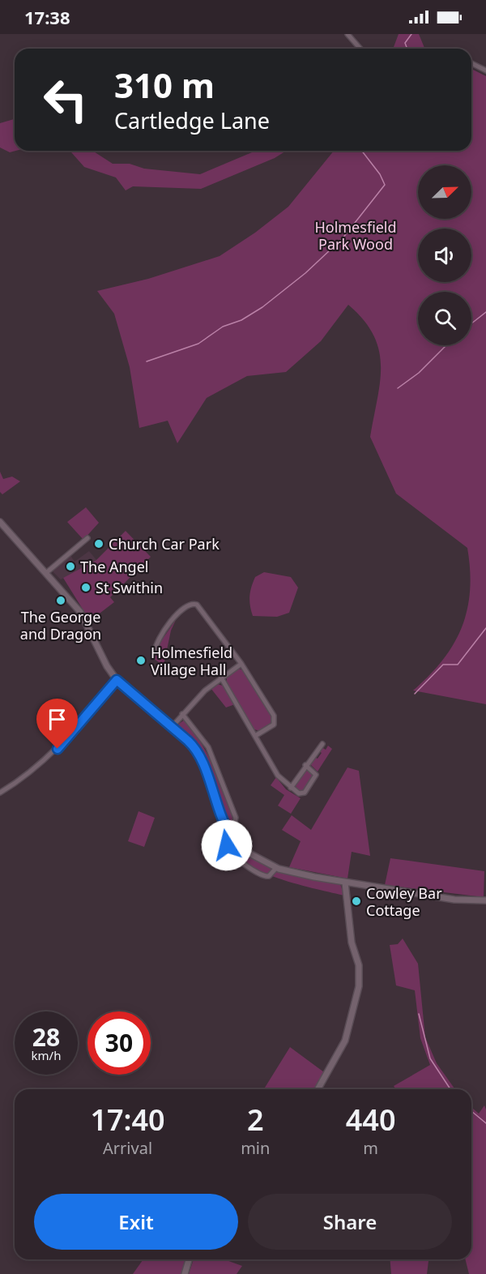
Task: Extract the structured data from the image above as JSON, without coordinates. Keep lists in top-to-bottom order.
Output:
{
  "parks": ["Holmesfield Park Wood"],
  "places": [
    "Church Car Park",
    "The Angel",
    "St Swithin",
    "The George and Dragon",
    "Holmesfield Village Hall",
    "Cowley Bar Cottage"
  ],
  "north": "top right",
  "page": {
    "status": "17:38",
    "turn": ["310 m", "Cartledge Lane"],
    "speed": "28 km/h",
    "limit": "30",
    "eta": [
      "17:40",
      "Arrival",
      "2",
      "min",
      "440",
      "m"
    ],
    "buttons": ["Exit", "Share"]
  }
}
